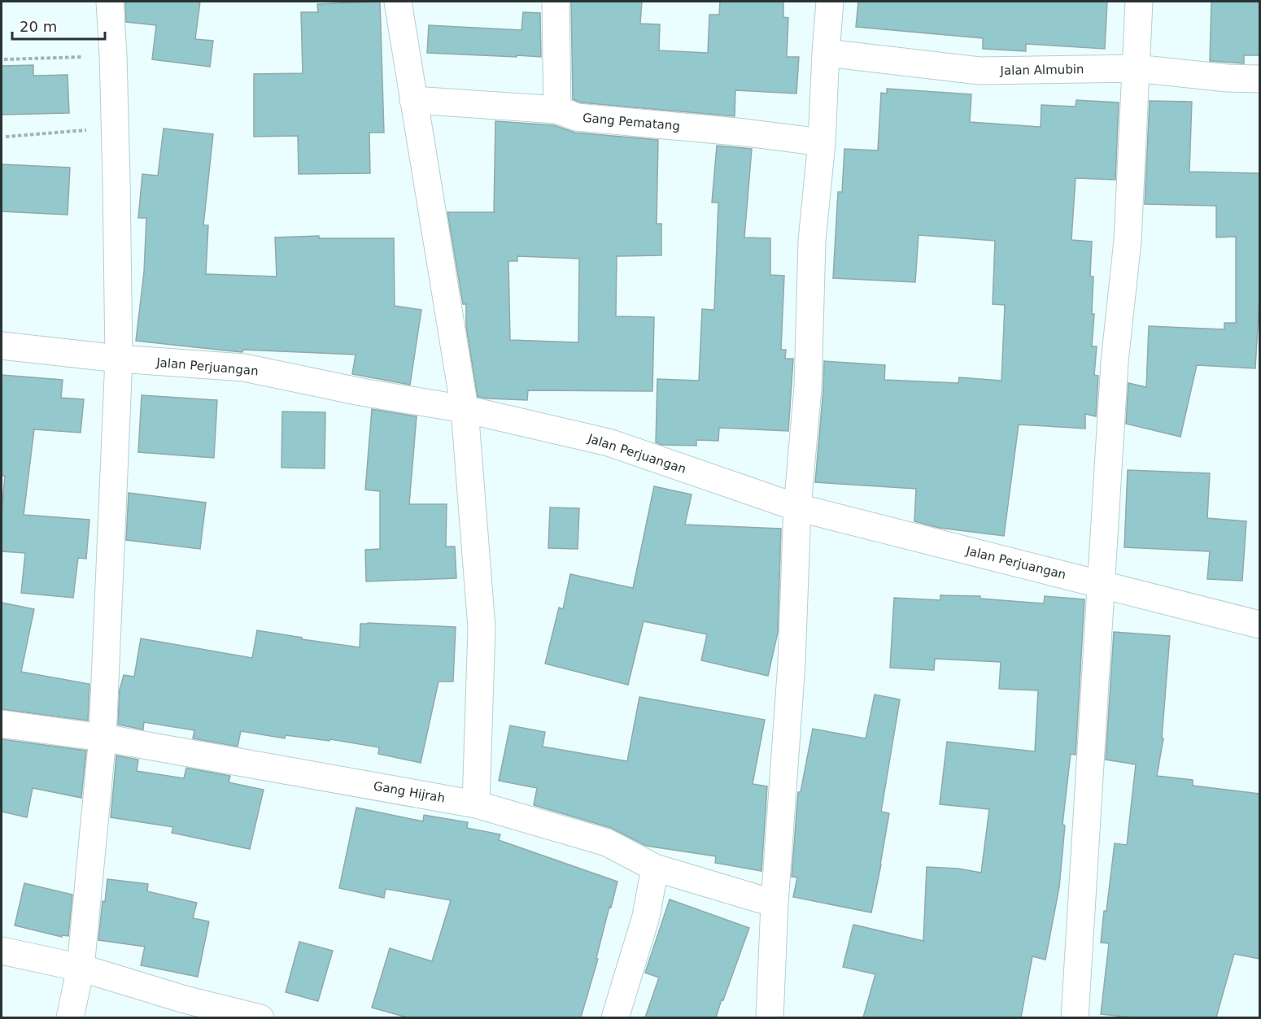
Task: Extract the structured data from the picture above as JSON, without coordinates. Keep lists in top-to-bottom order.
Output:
{
  "streets": {
    "street": [
      "Jalan Almubin",
      "Gang Pematang",
      "Jalan Perjuangan",
      "Gang Hijrah"
    ]
  },
  "scale_bar": "20 m"
}
